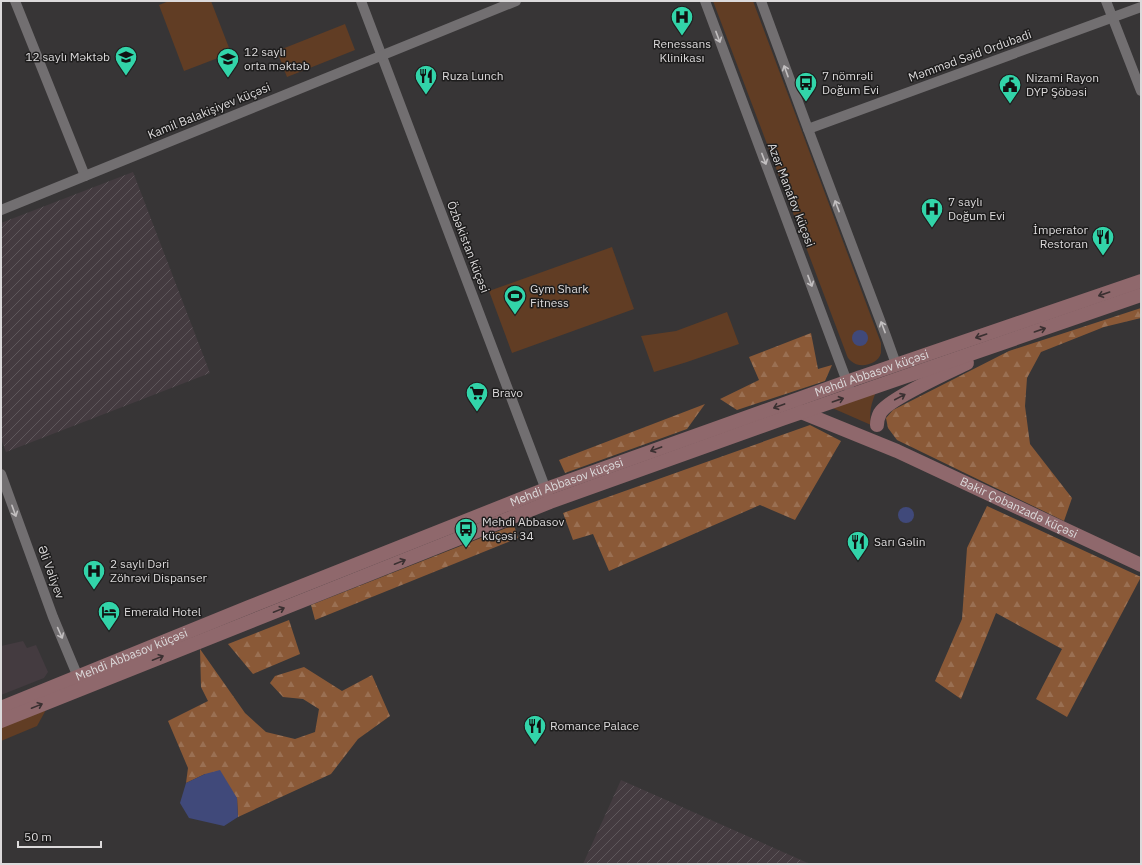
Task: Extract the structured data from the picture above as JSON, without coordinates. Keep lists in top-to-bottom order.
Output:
{
  "streets": {
    "street": [
      "Məmməd Səid Ordubadi",
      "Kamil Balakişiyev küçəsi",
      "Azər Manafov küçəsi",
      "Özbəkistan küçəsi",
      "Mehdi Abbasov küçəsi",
      "Bəkir Çobanzadə küçəsi",
      "Əli Vəliyev"
    ]
  },
  "crossings": [
    ["Kamil Balakişiyev küçəsi", "Özbəkistan küçəsi"],
    ["Azər Manafov küçəsi", "Mehdi Abbasov küçəsi"],
    ["Özbəkistan küçəsi", "Mehdi Abbasov küçəsi"],
    ["Mehdi Abbasov küçəsi", "Əli Vəliyev"]
  ],
  "one_way": ["Əli Vəliyev"],
  "places": {
    "hospital": ["Renessans Klinikası", "7 saylı Doğum Evi", "2 saylı Dəri Zöhrəvi Dispanser"],
    "school or university": ["12 saylı Məktəb", "12 saylı orta məktəb"],
    "restaurant": [
      "Ruza Lunch",
      "İmperator Restoran",
      "Sarı Gəlin",
      "Romance Palace"
    ],
    "bus stop": ["7 nömrəli Doğum Evi", "Mehdi Abbasov küçəsi 34"],
    "public building": ["Nizami Rayon DYP Şöbəsi"],
    "sports": ["Gym Shark Fitness"],
    "supermarket": ["Bravo"],
    "hotel": ["Emerald Hotel"]
  },
  "scale_bar": "50 m"
}
